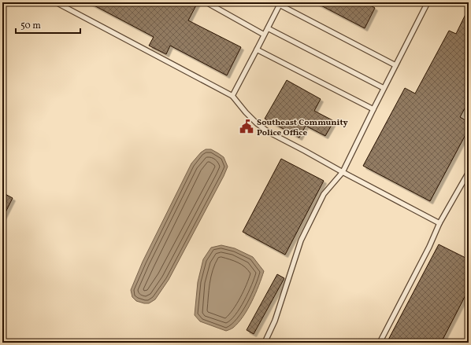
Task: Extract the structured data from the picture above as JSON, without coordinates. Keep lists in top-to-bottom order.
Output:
{
  "places": {
    "public building": ["Southeast Community Police Office"]
  },
  "scale_bar": "50 m"
}
